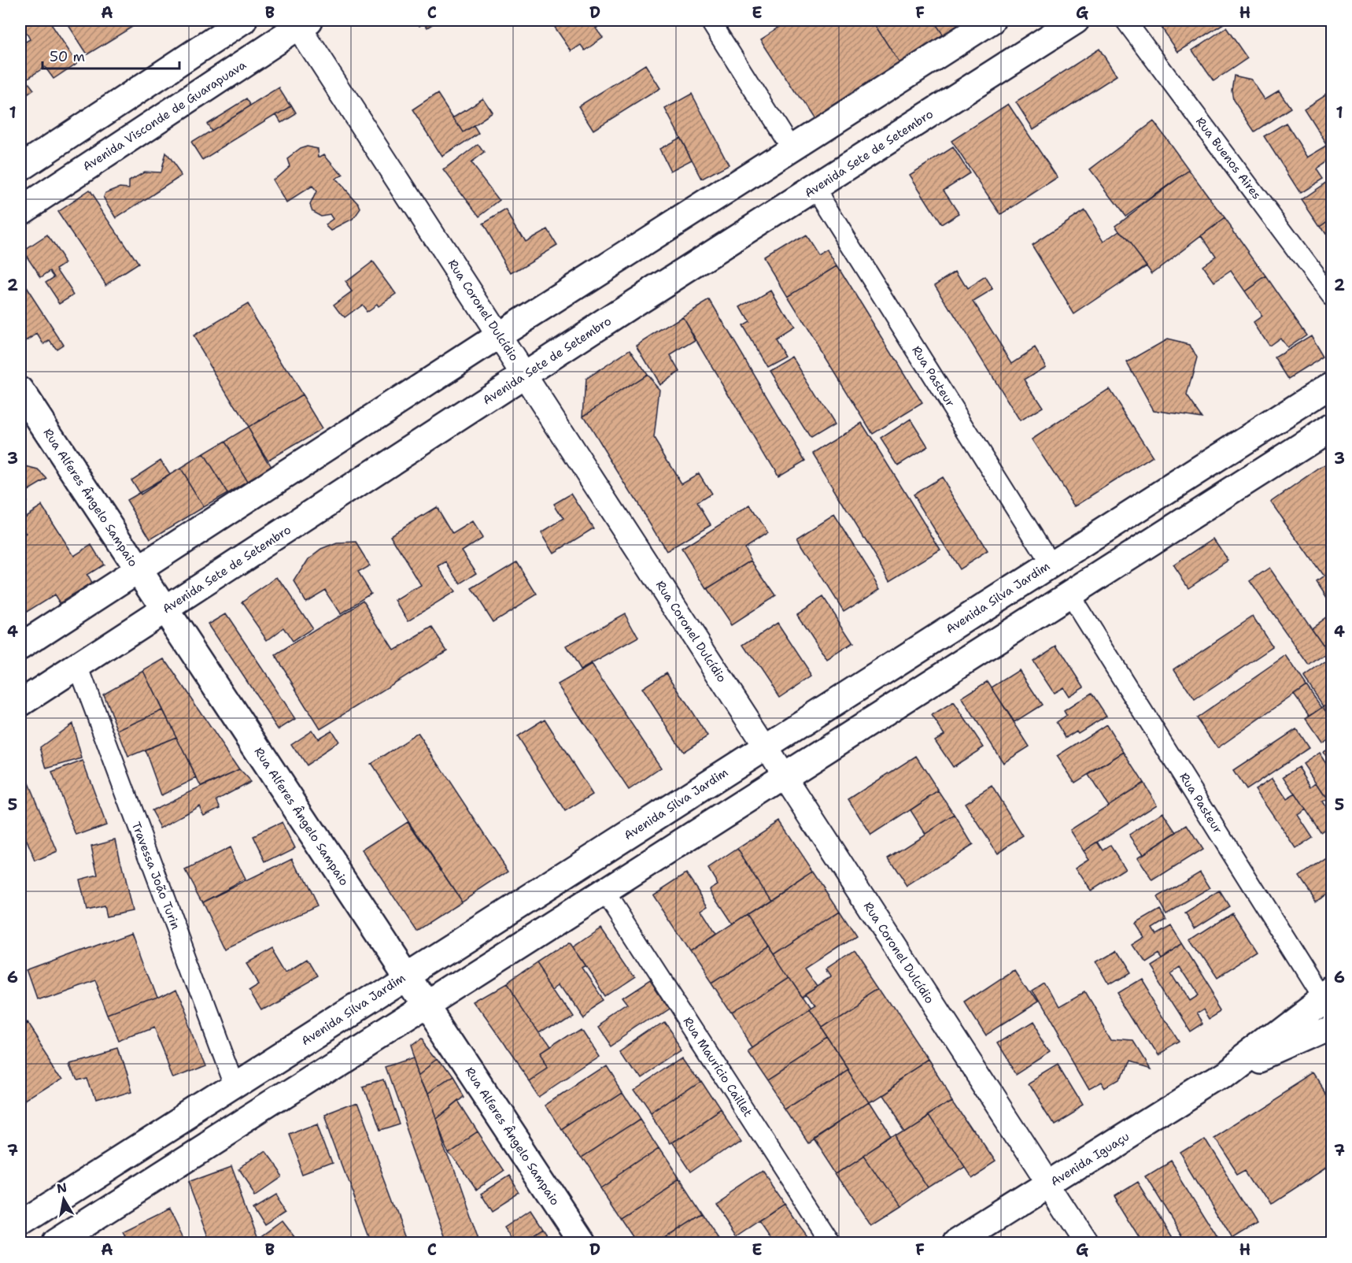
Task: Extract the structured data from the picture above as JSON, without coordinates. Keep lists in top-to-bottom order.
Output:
{
  "streets": {
    "main road": [
      "Avenida Visconde de Guarapuava",
      "Avenida Sete de Setembro",
      "Rua Alferes Ângelo Sampaio",
      "Avenida Silva Jardim",
      "Avenida Iguaçu"
    ],
    "street": [
      "Rua Buenos Aires",
      "Rua Coronel Dulcídio",
      "Rua Pasteur",
      "Travessa João Turin",
      "Rua Maurício Caillet"
    ]
  },
  "crossings": [
    ["Avenida Visconde de Guarapuava", "Rua Coronel Dulcídio"],
    ["Avenida Sete de Setembro", "Rua Coronel Dulcídio"],
    ["Avenida Sete de Setembro", "Rua Pasteur"],
    ["Avenida Sete de Setembro", "Rua Alferes Ângelo Sampaio"],
    ["Avenida Sete de Setembro", "Travessa João Turin"],
    ["Rua Coronel Dulcídio", "Avenida Silva Jardim"],
    ["Rua Coronel Dulcídio", "Avenida Iguaçu"],
    ["Rua Pasteur", "Avenida Silva Jardim"],
    ["Rua Pasteur", "Avenida Iguaçu"],
    ["Rua Alferes Ângelo Sampaio", "Avenida Silva Jardim"],
    ["Avenida Silva Jardim", "Travessa João Turin"]
  ],
  "scale_bar": "50 m",
  "north": "top",
  "grid": {
    "columns": [
      "A",
      "B",
      "C",
      "D",
      "E",
      "F",
      "G",
      "H"
    ],
    "rows": [
      "1",
      "2",
      "3",
      "4",
      "5",
      "6",
      "7"
    ]
  }
}
